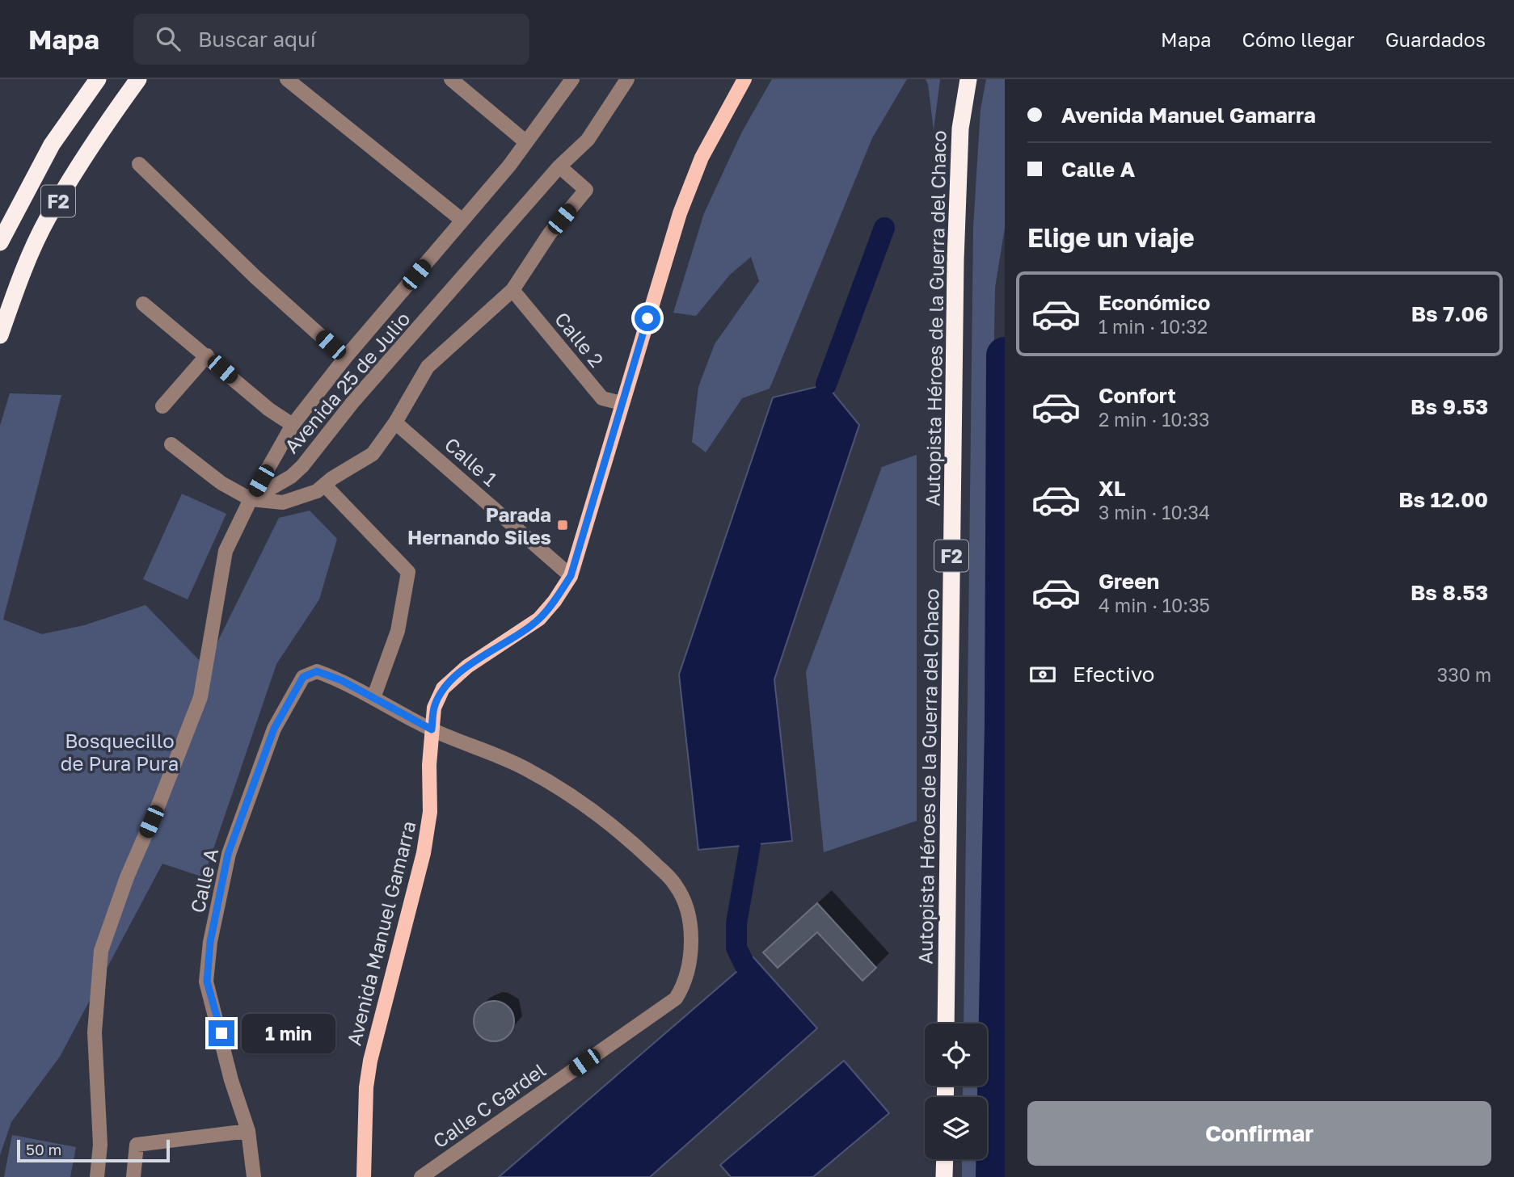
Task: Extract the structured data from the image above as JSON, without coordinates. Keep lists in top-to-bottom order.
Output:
{
  "streets": {
    "highway": ["F2", "Autopista Héroes de la Guerra del Chaco"],
    "main road": ["Avenida Manuel Gamarra"],
    "street": [
      "Calle 2",
      "Avenida 25 de Julio",
      "Calle 1",
      "Calle A",
      "Calle C Gardel"
    ]
  },
  "crossings": [
    ["Calle 2", "Avenida Manuel Gamarra"],
    ["Calle 1", "Avenida Manuel Gamarra"],
    ["Calle A", "Avenida Manuel Gamarra"],
    ["Calle A", "Calle C Gardel"]
  ],
  "parks": ["Bosquecillo de Pura Pura"],
  "places": {
    "transit": ["Parada Hernando Siles"]
  },
  "scale_bar": "50 m",
  "page": {
    "header": "Mapa",
    "search": "Buscar aquí",
    "nav": ["Mapa", "Cómo llegar", "Guardados"],
    "banner": ["Avenida Manuel Gamarra", "Calle A"],
    "heading": "Elige un viaje",
    "list": [
      {
        "name": "Económico",
        "note": "1 min · 10:32",
        "value": "Bs 7.06"
      },
      {
        "name": "Confort",
        "note": "2 min · 10:33",
        "value": "Bs 9.53"
      },
      {
        "name": "XL",
        "note": "3 min · 10:34",
        "value": "Bs 12.00"
      },
      {
        "name": "Green",
        "note": "4 min · 10:35",
        "value": "Bs 8.53"
      }
    ],
    "pay": ["Efectivo", "330 m"],
    "bubble": "1 min",
    "buttons": "Confirmar",
    "scale": "50 m"
  }
}
